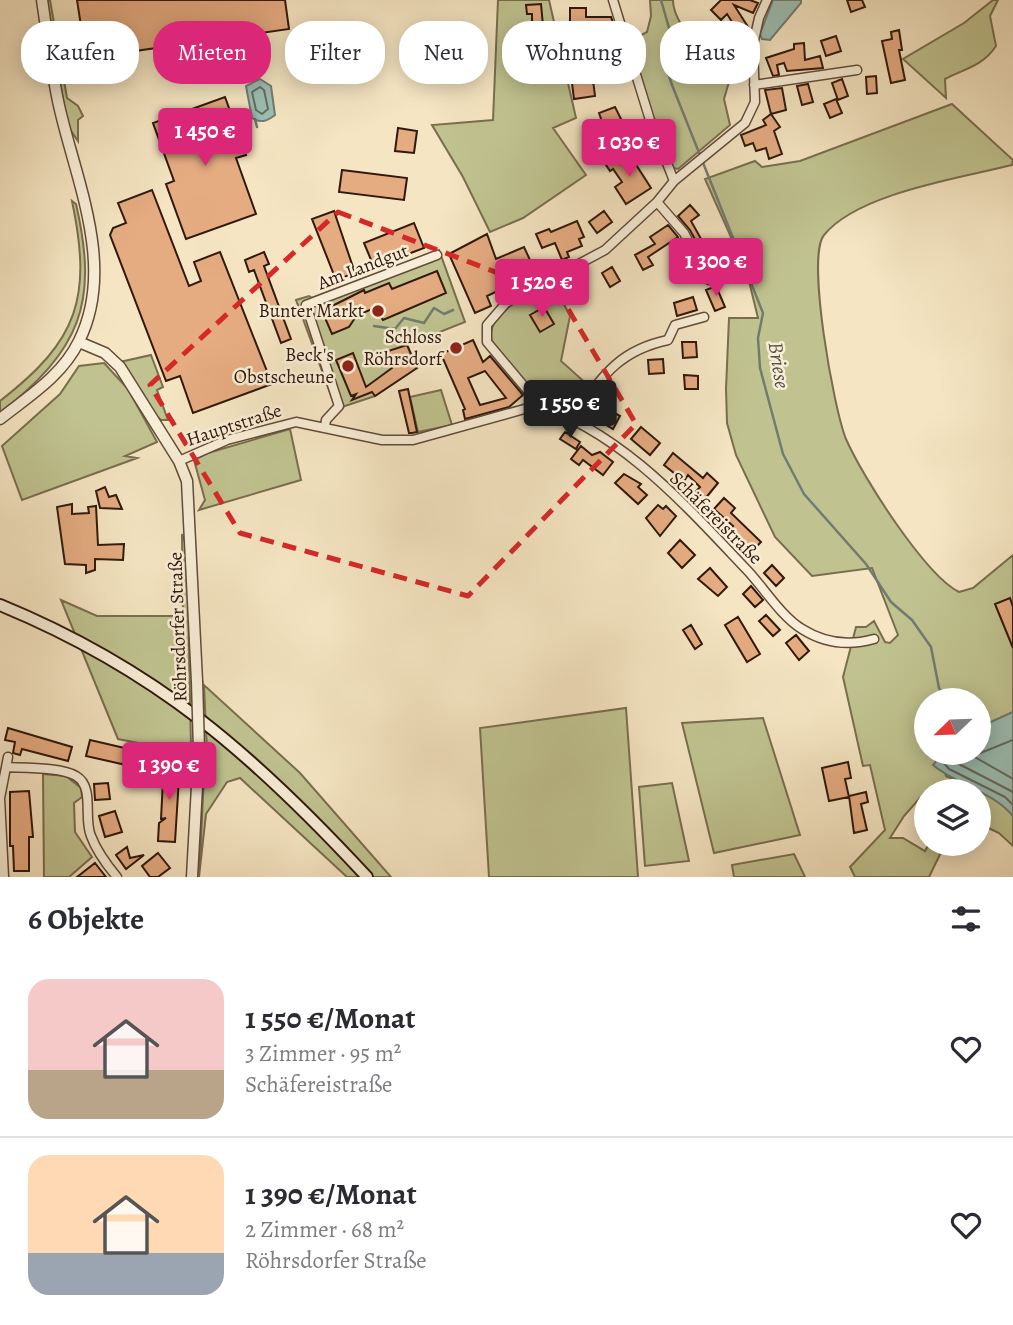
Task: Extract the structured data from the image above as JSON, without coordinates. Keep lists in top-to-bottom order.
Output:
{
  "streets": {
    "street": [
      "Am Landgut",
      "Hauptstraße",
      "Schäfereistraße",
      "Röhrsdorfer Straße"
    ]
  },
  "crossings": [
    ["Am Landgut", "Hauptstraße"],
    ["Hauptstraße", "Schäfereistraße"],
    ["Hauptstraße", "Röhrsdorfer Straße"]
  ],
  "water": ["Briese"],
  "places": ["Bunter Markt", "Schloss Röhrsdorf", "Beck's Obstscheune"],
  "north": "bottom left",
  "page": {
    "chip": [
      "Kaufen",
      "Mieten",
      "Filter",
      "Neu",
      "Wohnung",
      "Haus"
    ],
    "price": [
      "1 450 €",
      "1 030 €",
      "1 300 €",
      "1 520 €",
      "1 550 €",
      "1 390 €"
    ],
    "heading": "6 Objekte",
    "list": [
      {
        "name": "1 550 €/Monat",
        "note": "3 Zimmer · 95 m² · Schäfereistraße"
      },
      {
        "name": "1 390 €/Monat",
        "note": "2 Zimmer · 68 m² · Röhrsdorfer Straße"
      }
    ]
  }
}
